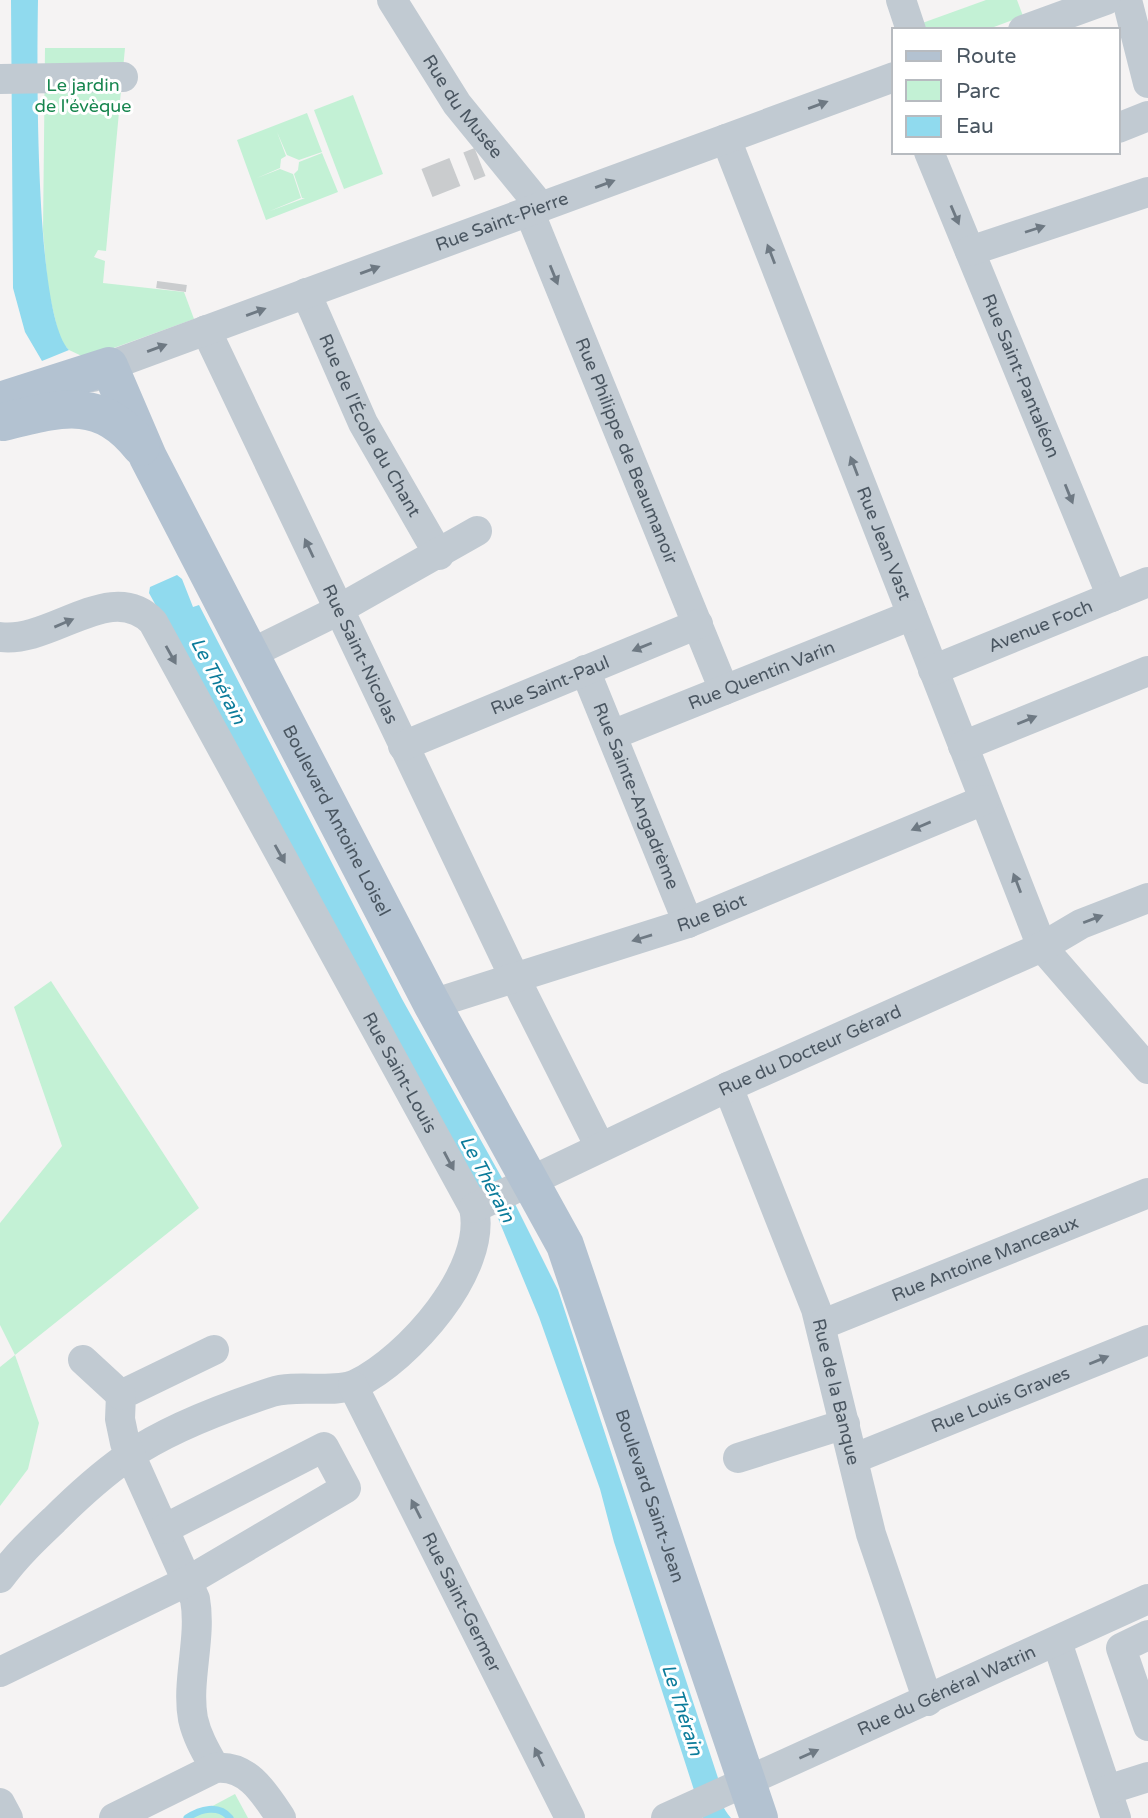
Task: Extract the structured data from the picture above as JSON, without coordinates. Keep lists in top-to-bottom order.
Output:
{
  "streets": {
    "main road": ["Rue Saint-Pierre", "Boulevard Antoine Loisel", "Boulevard Saint-Jean"],
    "street": [
      "Rue du Musée",
      "Rue Saint-Pantaléon",
      "Rue de l'École du Chant",
      "Rue Philippe de Beaumanoir",
      "Rue Jean Vast",
      "Avenue Foch",
      "Rue Saint-Nicolas",
      "Rue Quentin Varin",
      "Rue Saint-Paul",
      "Rue Sainte-Angadrème",
      "Rue Biot",
      "Rue du Docteur Gérard",
      "Rue Saint-Louis",
      "Rue Antoine Manceaux",
      "Rue de la Banque",
      "Rue Louis Graves",
      "Rue Saint-Germer",
      "Rue du Général Watrin"
    ]
  },
  "crossings": [
    ["Rue du Musée", "Rue Saint-Pierre"],
    ["Rue du Musée", "Rue Philippe de Beaumanoir"],
    ["Rue Saint-Pierre", "Rue de l'École du Chant"],
    ["Rue Saint-Pierre", "Rue Philippe de Beaumanoir"],
    ["Rue Saint-Pierre", "Rue Jean Vast"],
    ["Rue Saint-Pierre", "Rue Saint-Nicolas"],
    ["Rue Saint-Pierre", "Boulevard Antoine Loisel"],
    ["Rue Saint-Pantaléon", "Avenue Foch"],
    ["Rue Philippe de Beaumanoir", "Rue Quentin Varin"],
    ["Rue Philippe de Beaumanoir", "Rue Saint-Paul"],
    ["Rue Jean Vast", "Avenue Foch"],
    ["Rue Jean Vast", "Rue Quentin Varin"],
    ["Rue Jean Vast", "Rue Biot"],
    ["Rue Jean Vast", "Rue du Docteur Gérard"],
    ["Rue Saint-Nicolas", "Rue Saint-Paul"],
    ["Rue Saint-Nicolas", "Rue Biot"],
    ["Rue Saint-Nicolas", "Rue du Docteur Gérard"],
    ["Rue Quentin Varin", "Rue Sainte-Angadrème"],
    ["Rue Saint-Paul", "Rue Sainte-Angadrème"],
    ["Rue Sainte-Angadrème", "Rue Biot"],
    ["Boulevard Antoine Loisel", "Rue Biot"],
    ["Boulevard Antoine Loisel", "Rue du Docteur Gérard"],
    ["Boulevard Antoine Loisel", "Boulevard Saint-Jean"],
    ["Rue du Docteur Gérard", "Rue Saint-Louis"],
    ["Rue du Docteur Gérard", "Rue de la Banque"],
    ["Rue du Docteur Gérard", "Boulevard Saint-Jean"],
    ["Rue Saint-Louis", "Rue Saint-Germer"],
    ["Rue Antoine Manceaux", "Rue de la Banque"],
    ["Rue de la Banque", "Rue Louis Graves"],
    ["Rue de la Banque", "Rue du Général Watrin"],
    ["Boulevard Saint-Jean", "Rue du Général Watrin"]
  ],
  "one_way": [
    "Rue Saint-Pierre",
    "Rue Saint-Pantaléon",
    "Rue Philippe de Beaumanoir",
    "Rue Jean Vast",
    "Rue Saint-Paul",
    "Rue Biot",
    "Rue Saint-Louis",
    "Rue Louis Graves",
    "Rue du Général Watrin"
  ],
  "water": ["Le Thérain"],
  "parks": ["Le jardin de l'évèque"],
  "legend": ["Route", "Parc", "Eau"]
}
